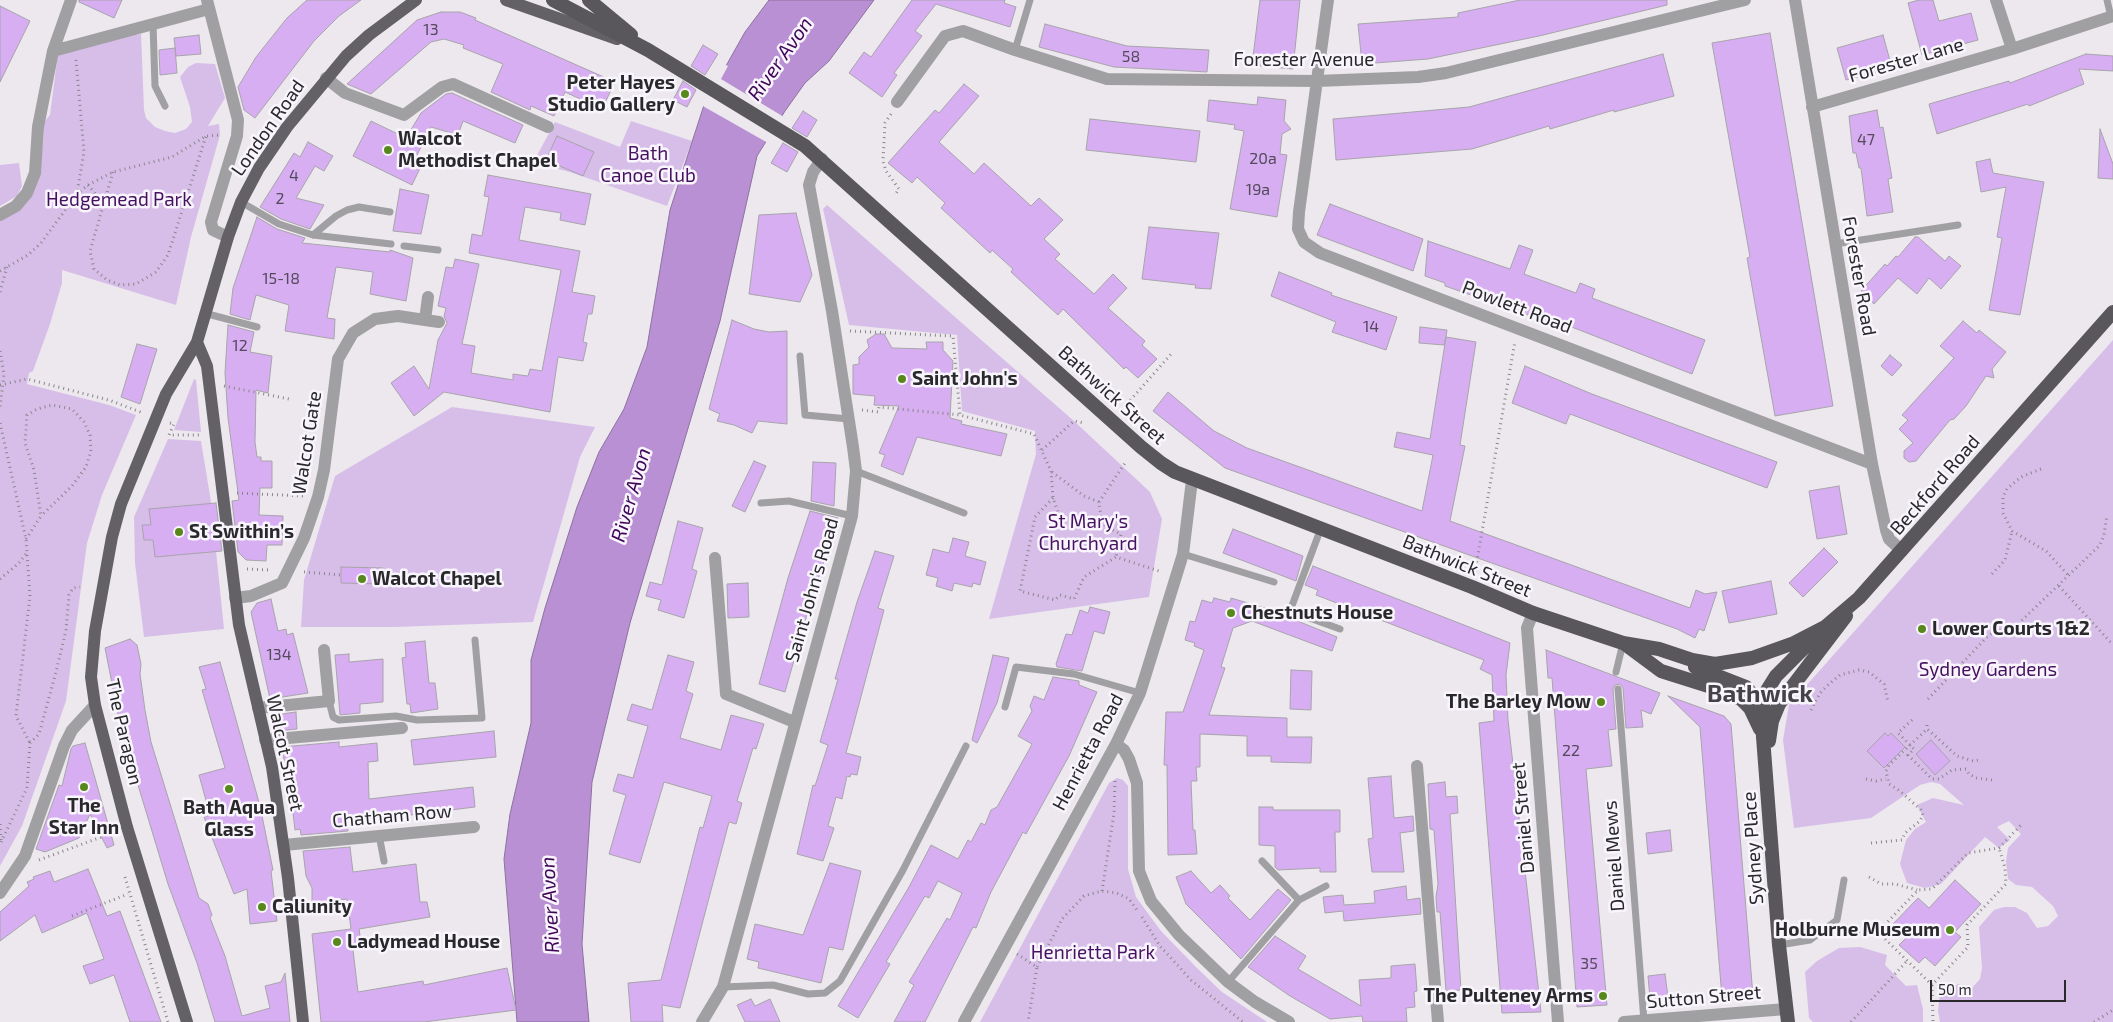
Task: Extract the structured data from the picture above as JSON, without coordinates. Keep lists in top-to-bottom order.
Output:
{
  "streets": {
    "highway": ["Bathwick Street", "Beckford Road", "Sydney Place"],
    "main road": ["London Road", "The Paragon", "Walcot Street"],
    "street": [
      "Forester Avenue",
      "Forester Lane",
      "Forester Road",
      "Powlett Road",
      "Walcot Gate",
      "Saint John's Road",
      "Henrietta Road",
      "Chatham Row",
      "Daniel Street",
      "Sutton Street"
    ],
    "lane": ["Daniel Mews"]
  },
  "crossings": [
    ["Forester Avenue", "Powlett Road"],
    ["Forester Lane", "Forester Road"],
    ["London Road", "The Paragon"],
    ["London Road", "Walcot Street"],
    ["Forester Road", "Powlett Road"],
    ["Forester Road", "Beckford Road"],
    ["Bathwick Street", "Beckford Road"],
    ["Bathwick Street", "Saint John's Road"],
    ["Bathwick Street", "Henrietta Road"],
    ["Bathwick Street", "Daniel Street"],
    ["Bathwick Street", "Sydney Place"],
    ["Walcot Gate", "Walcot Street"],
    ["Beckford Road", "Sydney Place"],
    ["The Paragon", "Walcot Street"],
    ["Walcot Street", "Chatham Row"],
    ["Sydney Place", "Sutton Street"],
    ["Daniel Mews", "Sutton Street"]
  ],
  "districts": ["Bathwick"],
  "water": ["River Avon"],
  "parks": [
    "Bath Canoe Club",
    "Hedgemead Park",
    "St Mary's Churchyard",
    "Sydney Gardens",
    "Henrietta Park"
  ],
  "places": [
    "Peter Hayes Studio Gallery",
    "Walcot Methodist Chapel",
    "Saint John's",
    "St Swithin’s",
    "Walcot Chapel",
    "Chestnuts House",
    "Lower Courts 1&2",
    "The Barley Mow",
    "The Star Inn",
    "Bath Aqua Glass",
    "Caliunity",
    "Holburne Museum",
    "Ladymead House",
    "The Pulteney Arms"
  ],
  "house_numbers": [
    "13",
    "58",
    "47",
    "20a",
    "4",
    "19a",
    "2",
    "15-18",
    "14",
    "12",
    "134",
    "22",
    "35"
  ],
  "scale_bar": "50 m"
}
